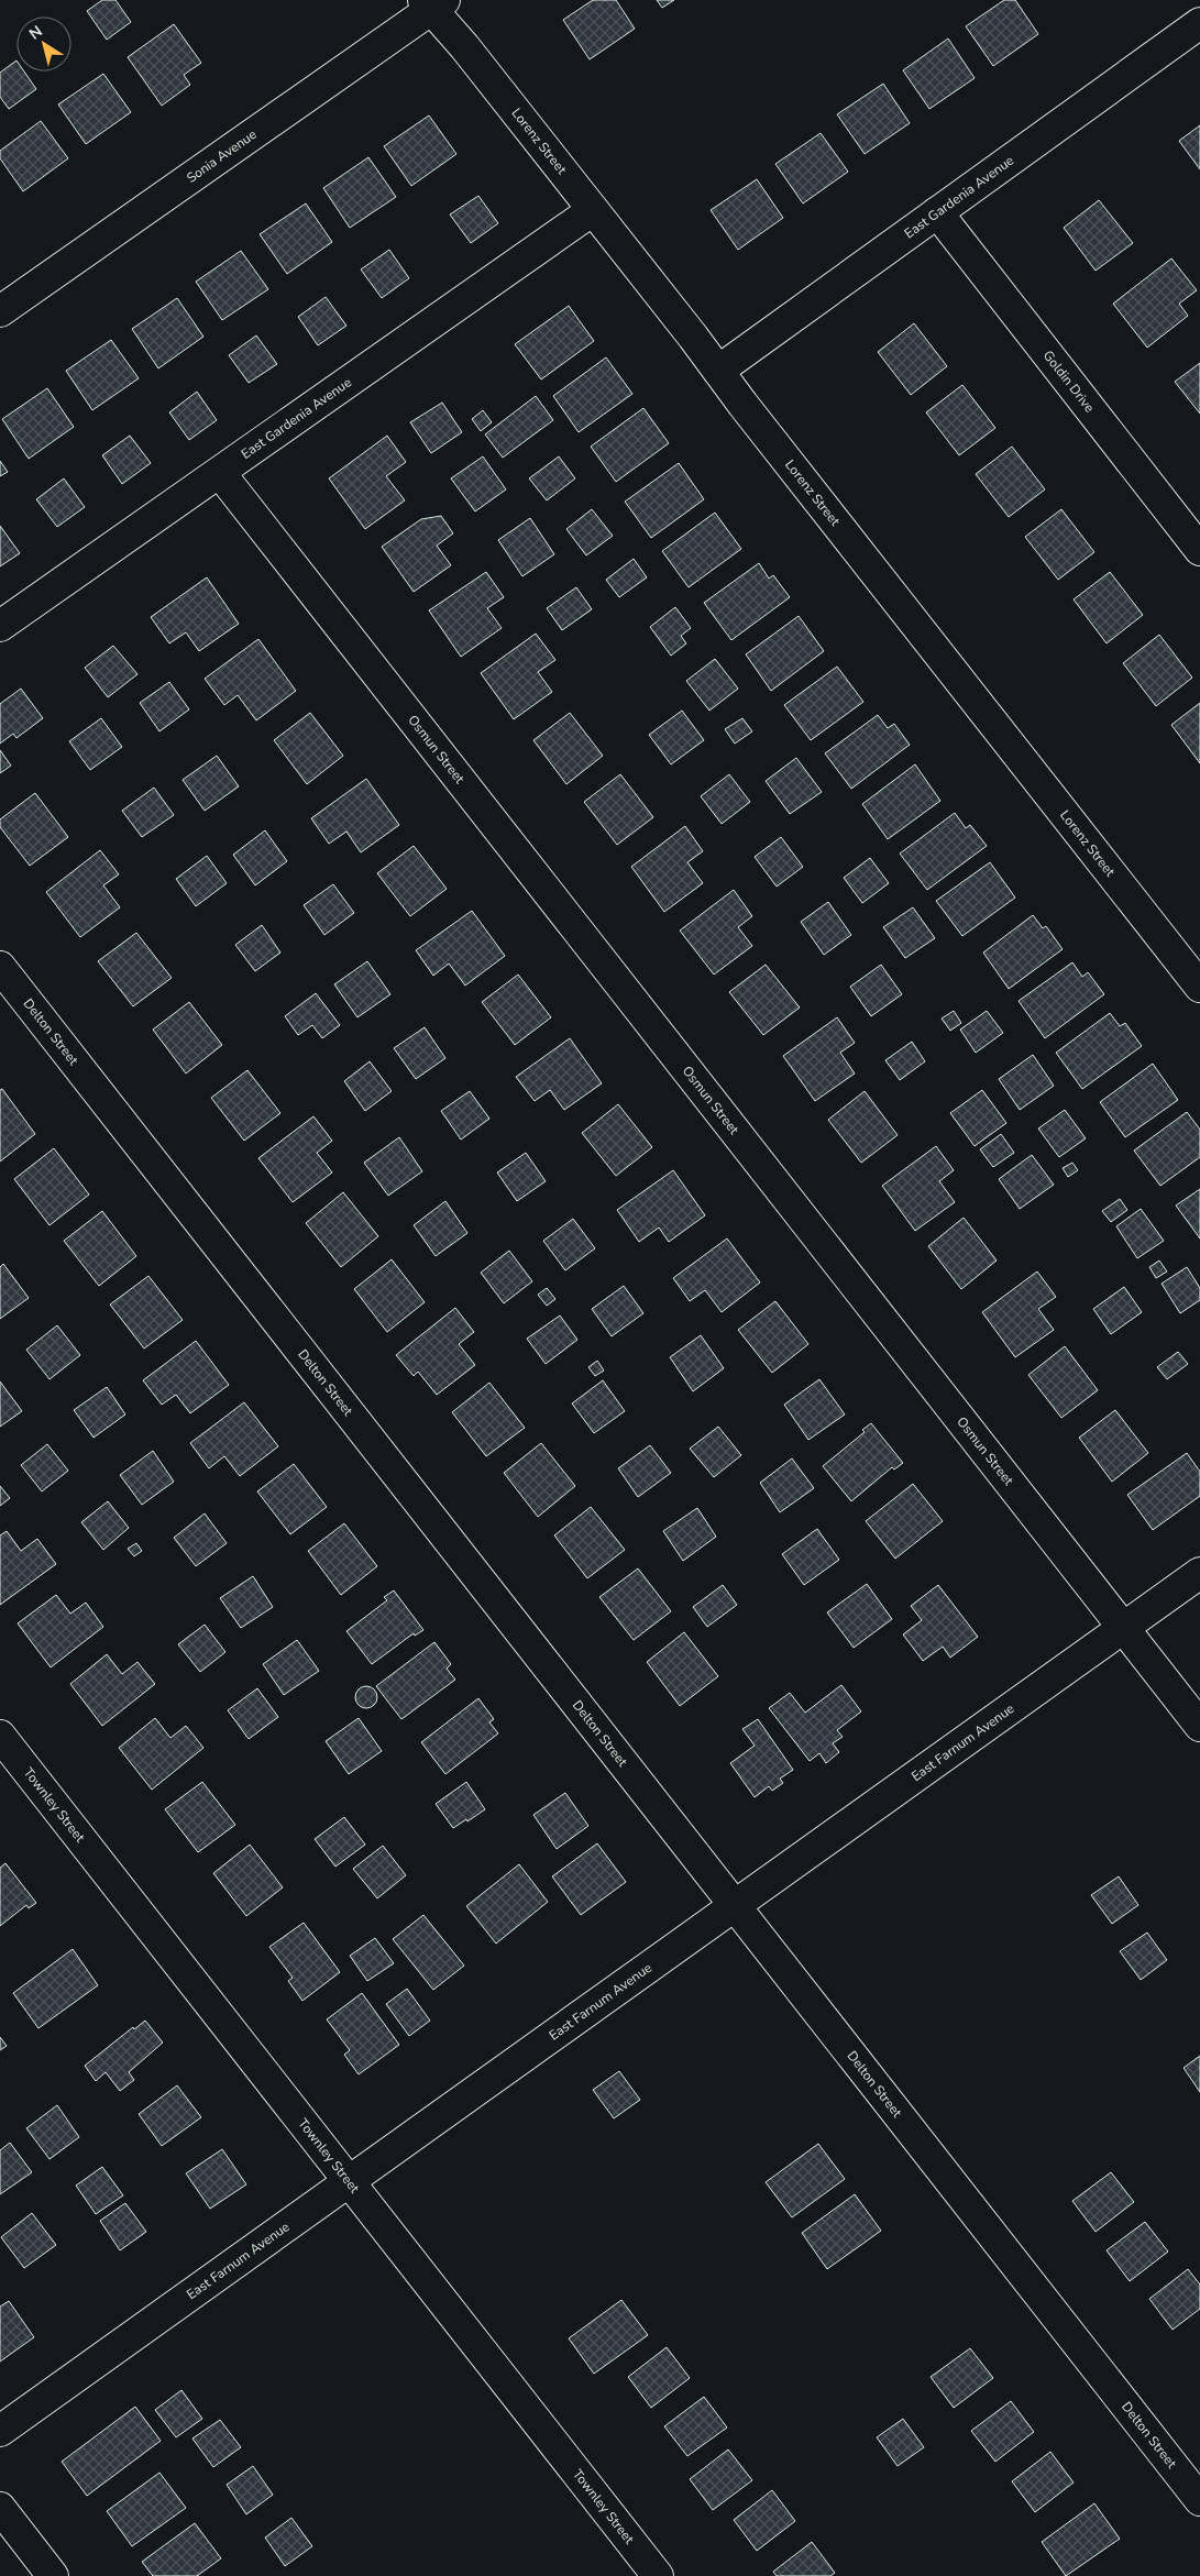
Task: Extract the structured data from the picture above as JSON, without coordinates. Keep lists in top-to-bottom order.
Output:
{
  "streets": {
    "street": [
      "Lorenz Street",
      "Sonia Avenue",
      "East Gardenia Avenue",
      "Goldin Drive",
      "Osmun Street",
      "Delton Street",
      "East Farnum Avenue",
      "Townley Street"
    ]
  },
  "crossings": [
    ["Lorenz Street", "Sonia Avenue"],
    ["Lorenz Street", "East Gardenia Avenue"],
    ["East Gardenia Avenue", "Goldin Drive"],
    ["East Gardenia Avenue", "Osmun Street"],
    ["Osmun Street", "East Farnum Avenue"],
    ["Delton Street", "East Farnum Avenue"],
    ["East Farnum Avenue", "Townley Street"]
  ],
  "north": "top left"
}
